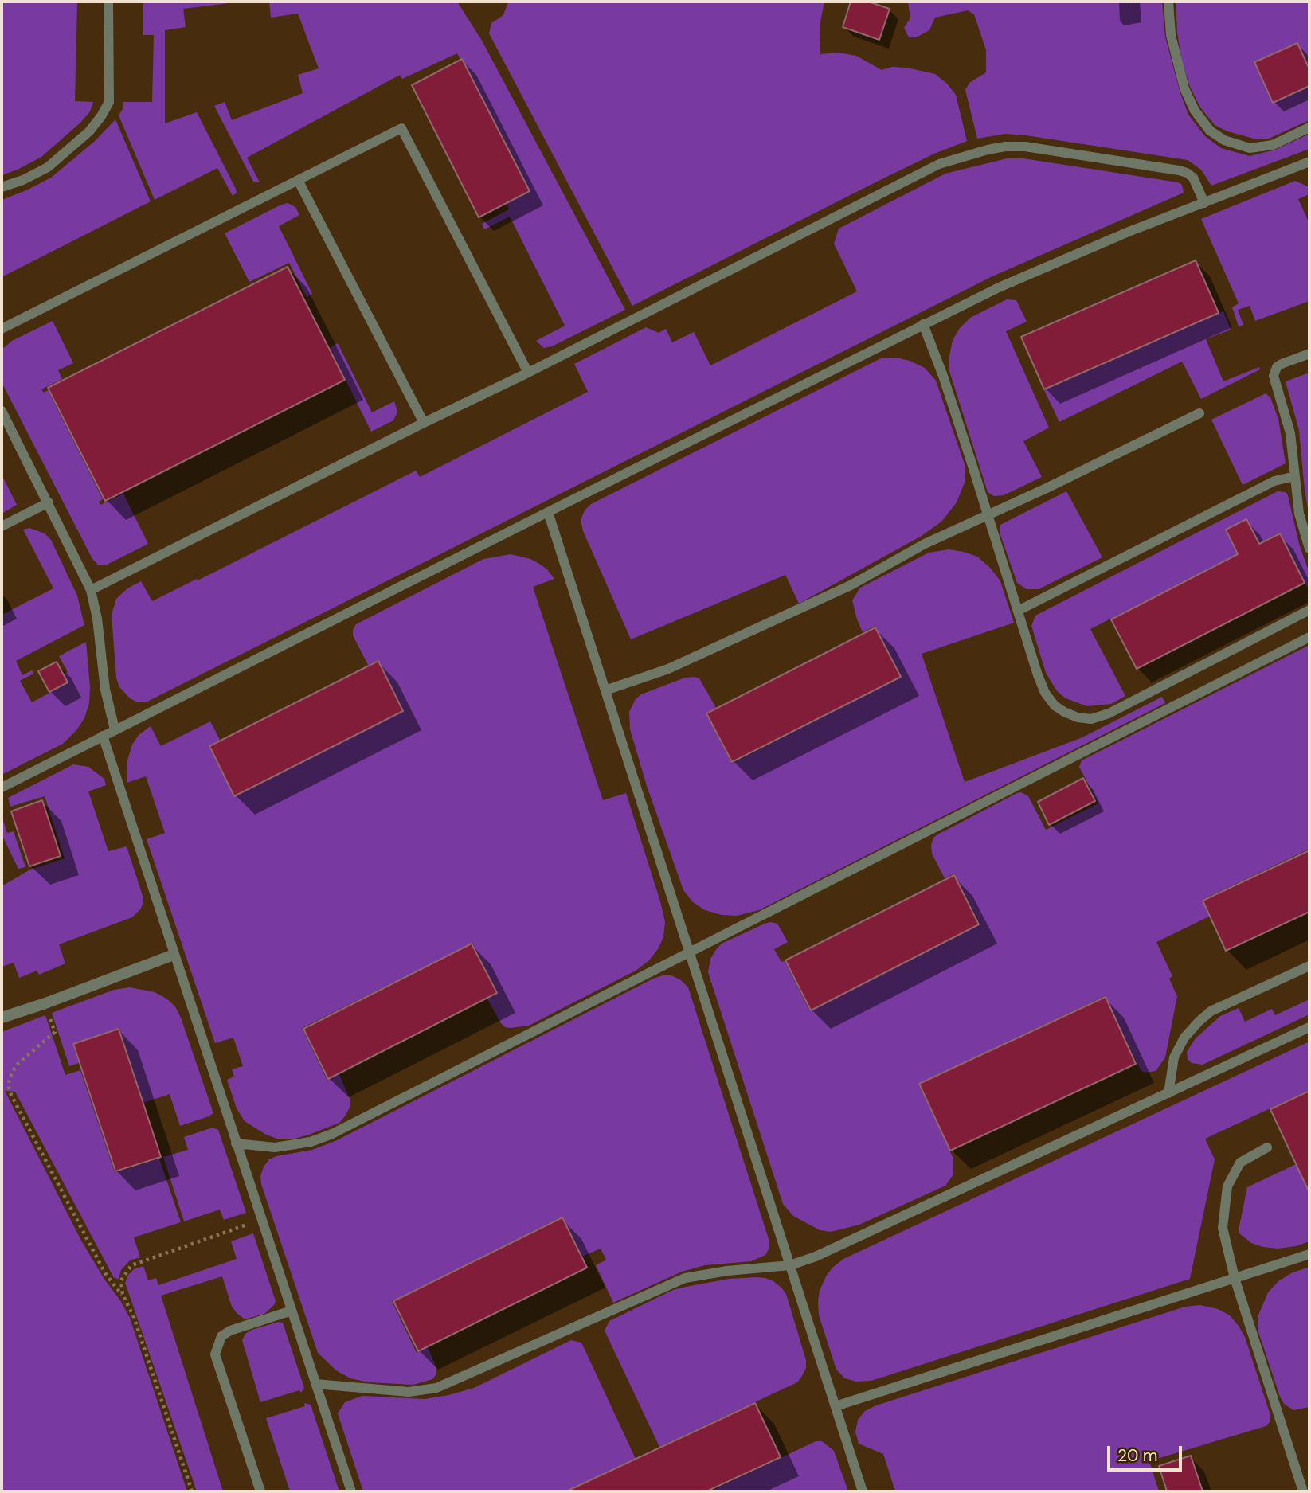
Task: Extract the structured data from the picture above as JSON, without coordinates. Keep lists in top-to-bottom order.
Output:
{
  "scale_bar": "20 m"
}
